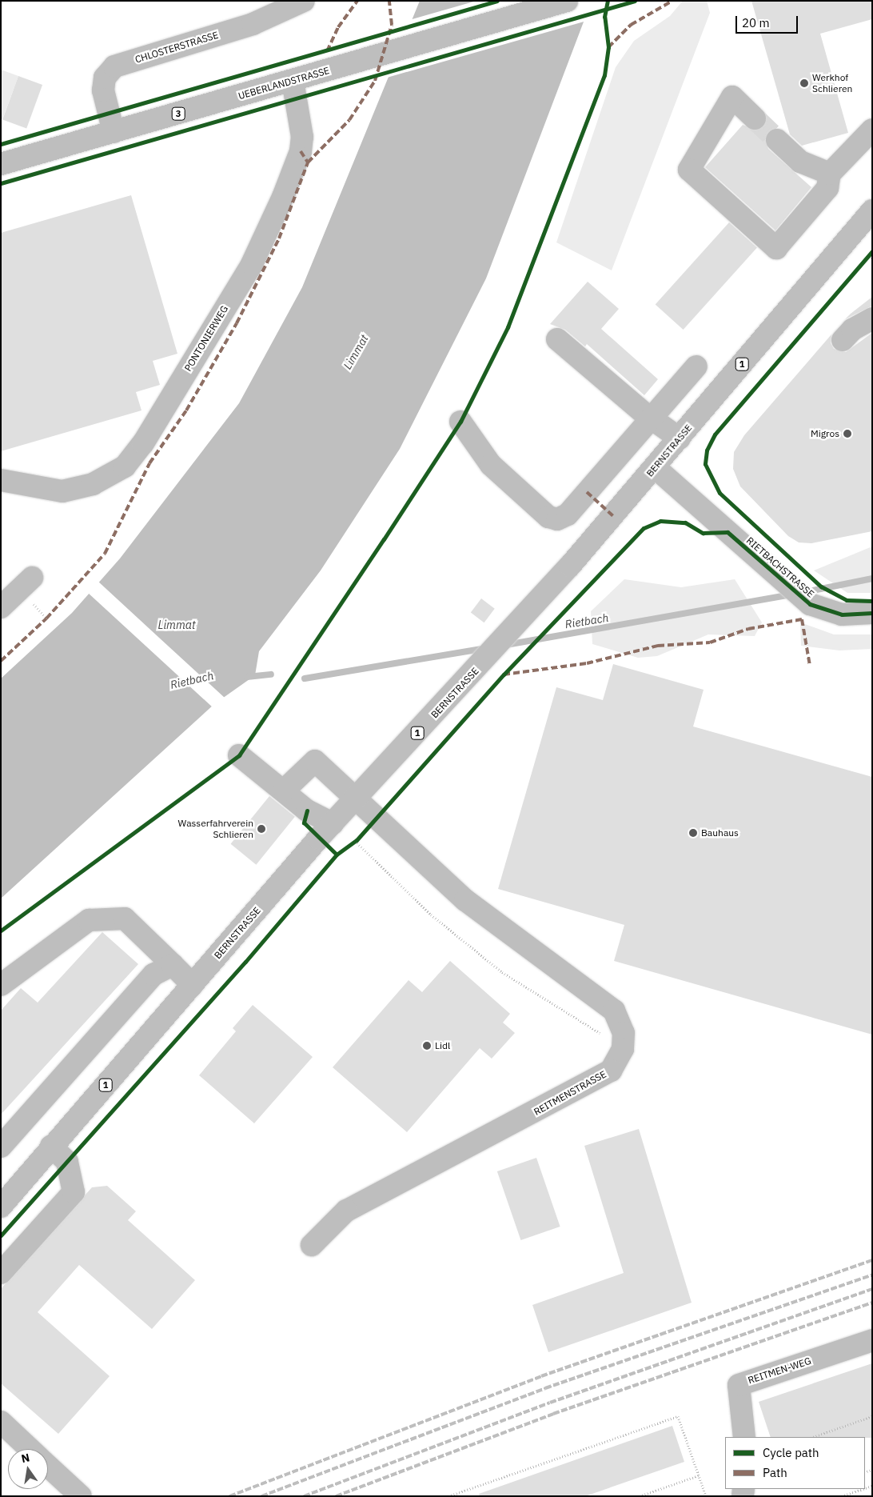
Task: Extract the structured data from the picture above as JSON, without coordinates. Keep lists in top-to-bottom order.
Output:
{
  "streets": {
    "main road": [
      "CHLOSTERSTRASSE",
      "UEBERLANDSTRASSE",
      "3",
      "PONTONIERWEG",
      "1",
      "BERNSTRASSE",
      "RIETBACHSTRASSE",
      "REITMENSTRASSE",
      "REITMEN-WEG"
    ]
  },
  "crossings": [
    ["CHLOSTERSTRASSE", "UEBERLANDSTRASSE"],
    ["UEBERLANDSTRASSE", "PONTONIERWEG"],
    ["BERNSTRASSE", "RIETBACHSTRASSE"]
  ],
  "water": ["Limmat", "Rietbach"],
  "places": [
    "Werkhof Schlieren",
    "Migros",
    "Wasserfahrverein Schlieren",
    "Bauhaus",
    "Lidl"
  ],
  "legend": ["Cycle path", "Path"],
  "scale_bar": "20 m",
  "north": "top"
}
